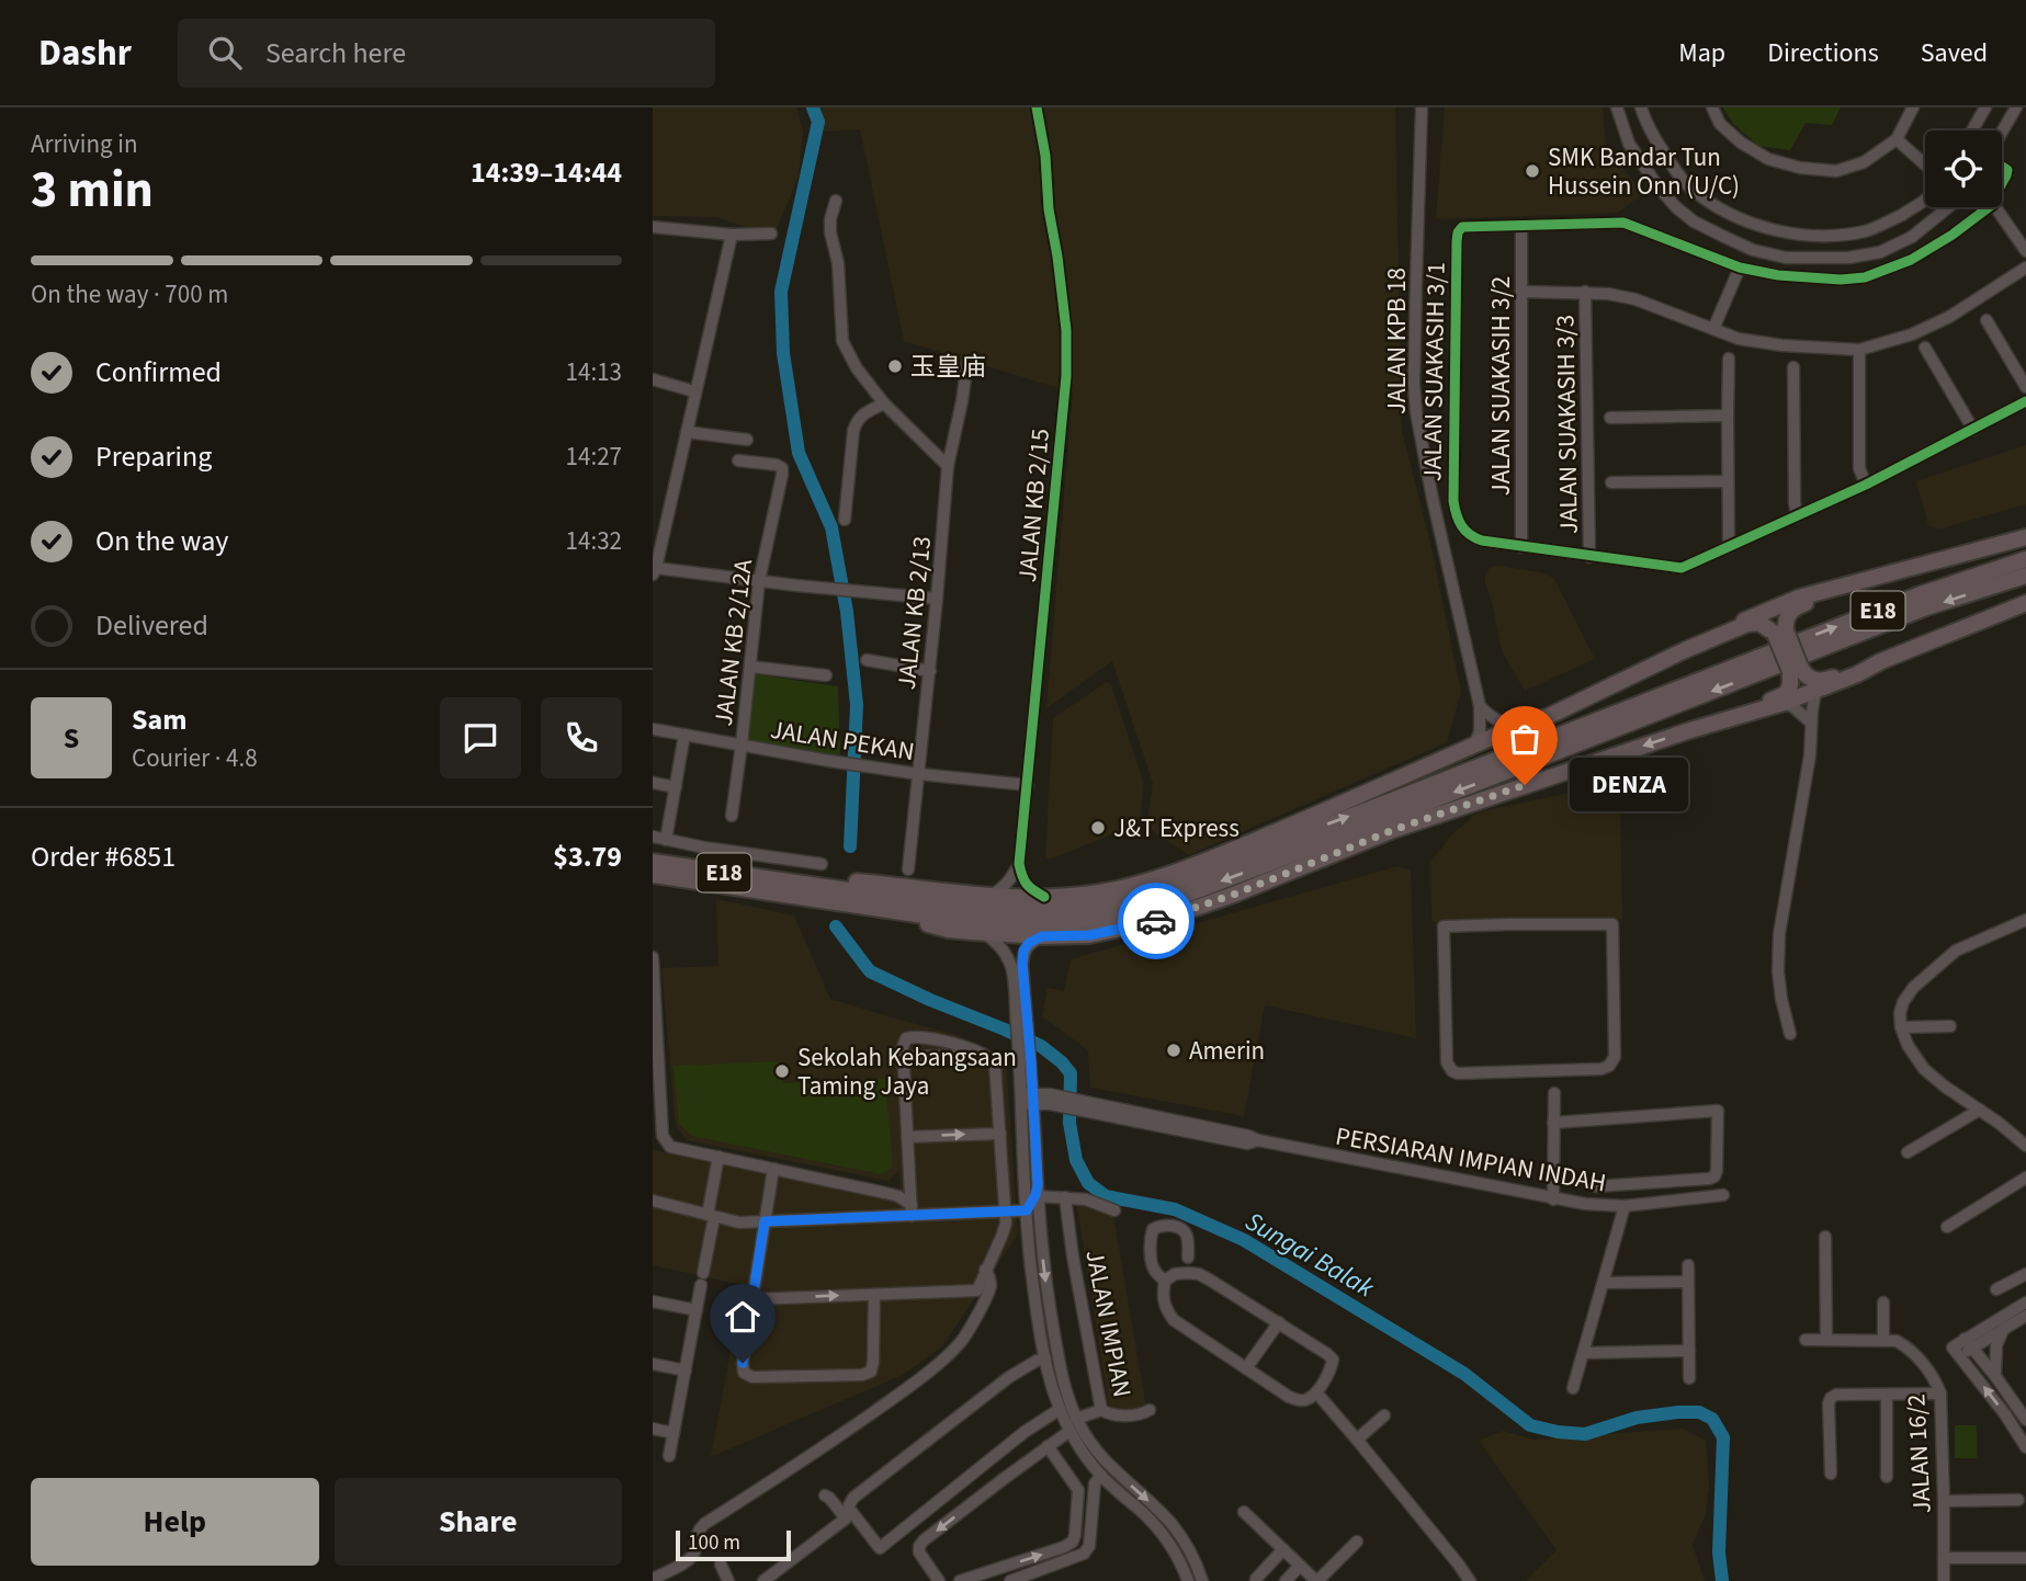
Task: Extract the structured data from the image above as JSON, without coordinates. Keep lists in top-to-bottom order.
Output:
{
  "streets": {
    "highway": ["E18"],
    "street": [
      "JALAN KPB 18",
      "JALAN SUAKASIH 3/1",
      "JALAN SUAKASIH 3/2",
      "JALAN SUAKASIH 3/3",
      "JALAN KB 2/15",
      "JALAN KB 2/13",
      "JALAN KB 2/12A",
      "JALAN PEKAN",
      "PERSIARAN IMPIAN INDAH",
      "JALAN IMPIAN",
      "JALAN 16/2"
    ]
  },
  "crossings": [
    ["JALAN SUAKASIH 3/1", "JALAN SUAKASIH 3/2"],
    ["JALAN SUAKASIH 3/1", "JALAN SUAKASIH 3/3"],
    ["JALAN KB 2/15", "JALAN PEKAN"],
    ["JALAN KB 2/13", "JALAN PEKAN"],
    ["JALAN KB 2/12A", "JALAN PEKAN"]
  ],
  "water": ["Sungai Balak"],
  "places": [
    "SMK Bandar Tun Hussein Onn (U/C)",
    "玉皇庙",
    "DENZA",
    "J&T Express",
    "Amerin",
    "Sekolah Kebangsaan Taming Jaya"
  ],
  "scale_bar": "100 m",
  "page": {
    "header": "Dashr",
    "search": "Search here",
    "nav": ["Map", "Directions", "Saved"],
    "heading": ["3 min", "Arriving in", "14:39–14:44"],
    "panel": [
      "Sam",
      "Courier · 4.8",
      "Order #6851",
      "$3.79"
    ],
    "bar": "On the way · 700 m",
    "list": [
      ["Confirmed", "14:13"],
      ["Preparing", "14:27"],
      ["On the way", "14:32"],
      "Delivered"
    ],
    "round": "S",
    "bubble": "DENZA",
    "buttons": ["Help", "Share"],
    "scale": "100 m"
  }
}
